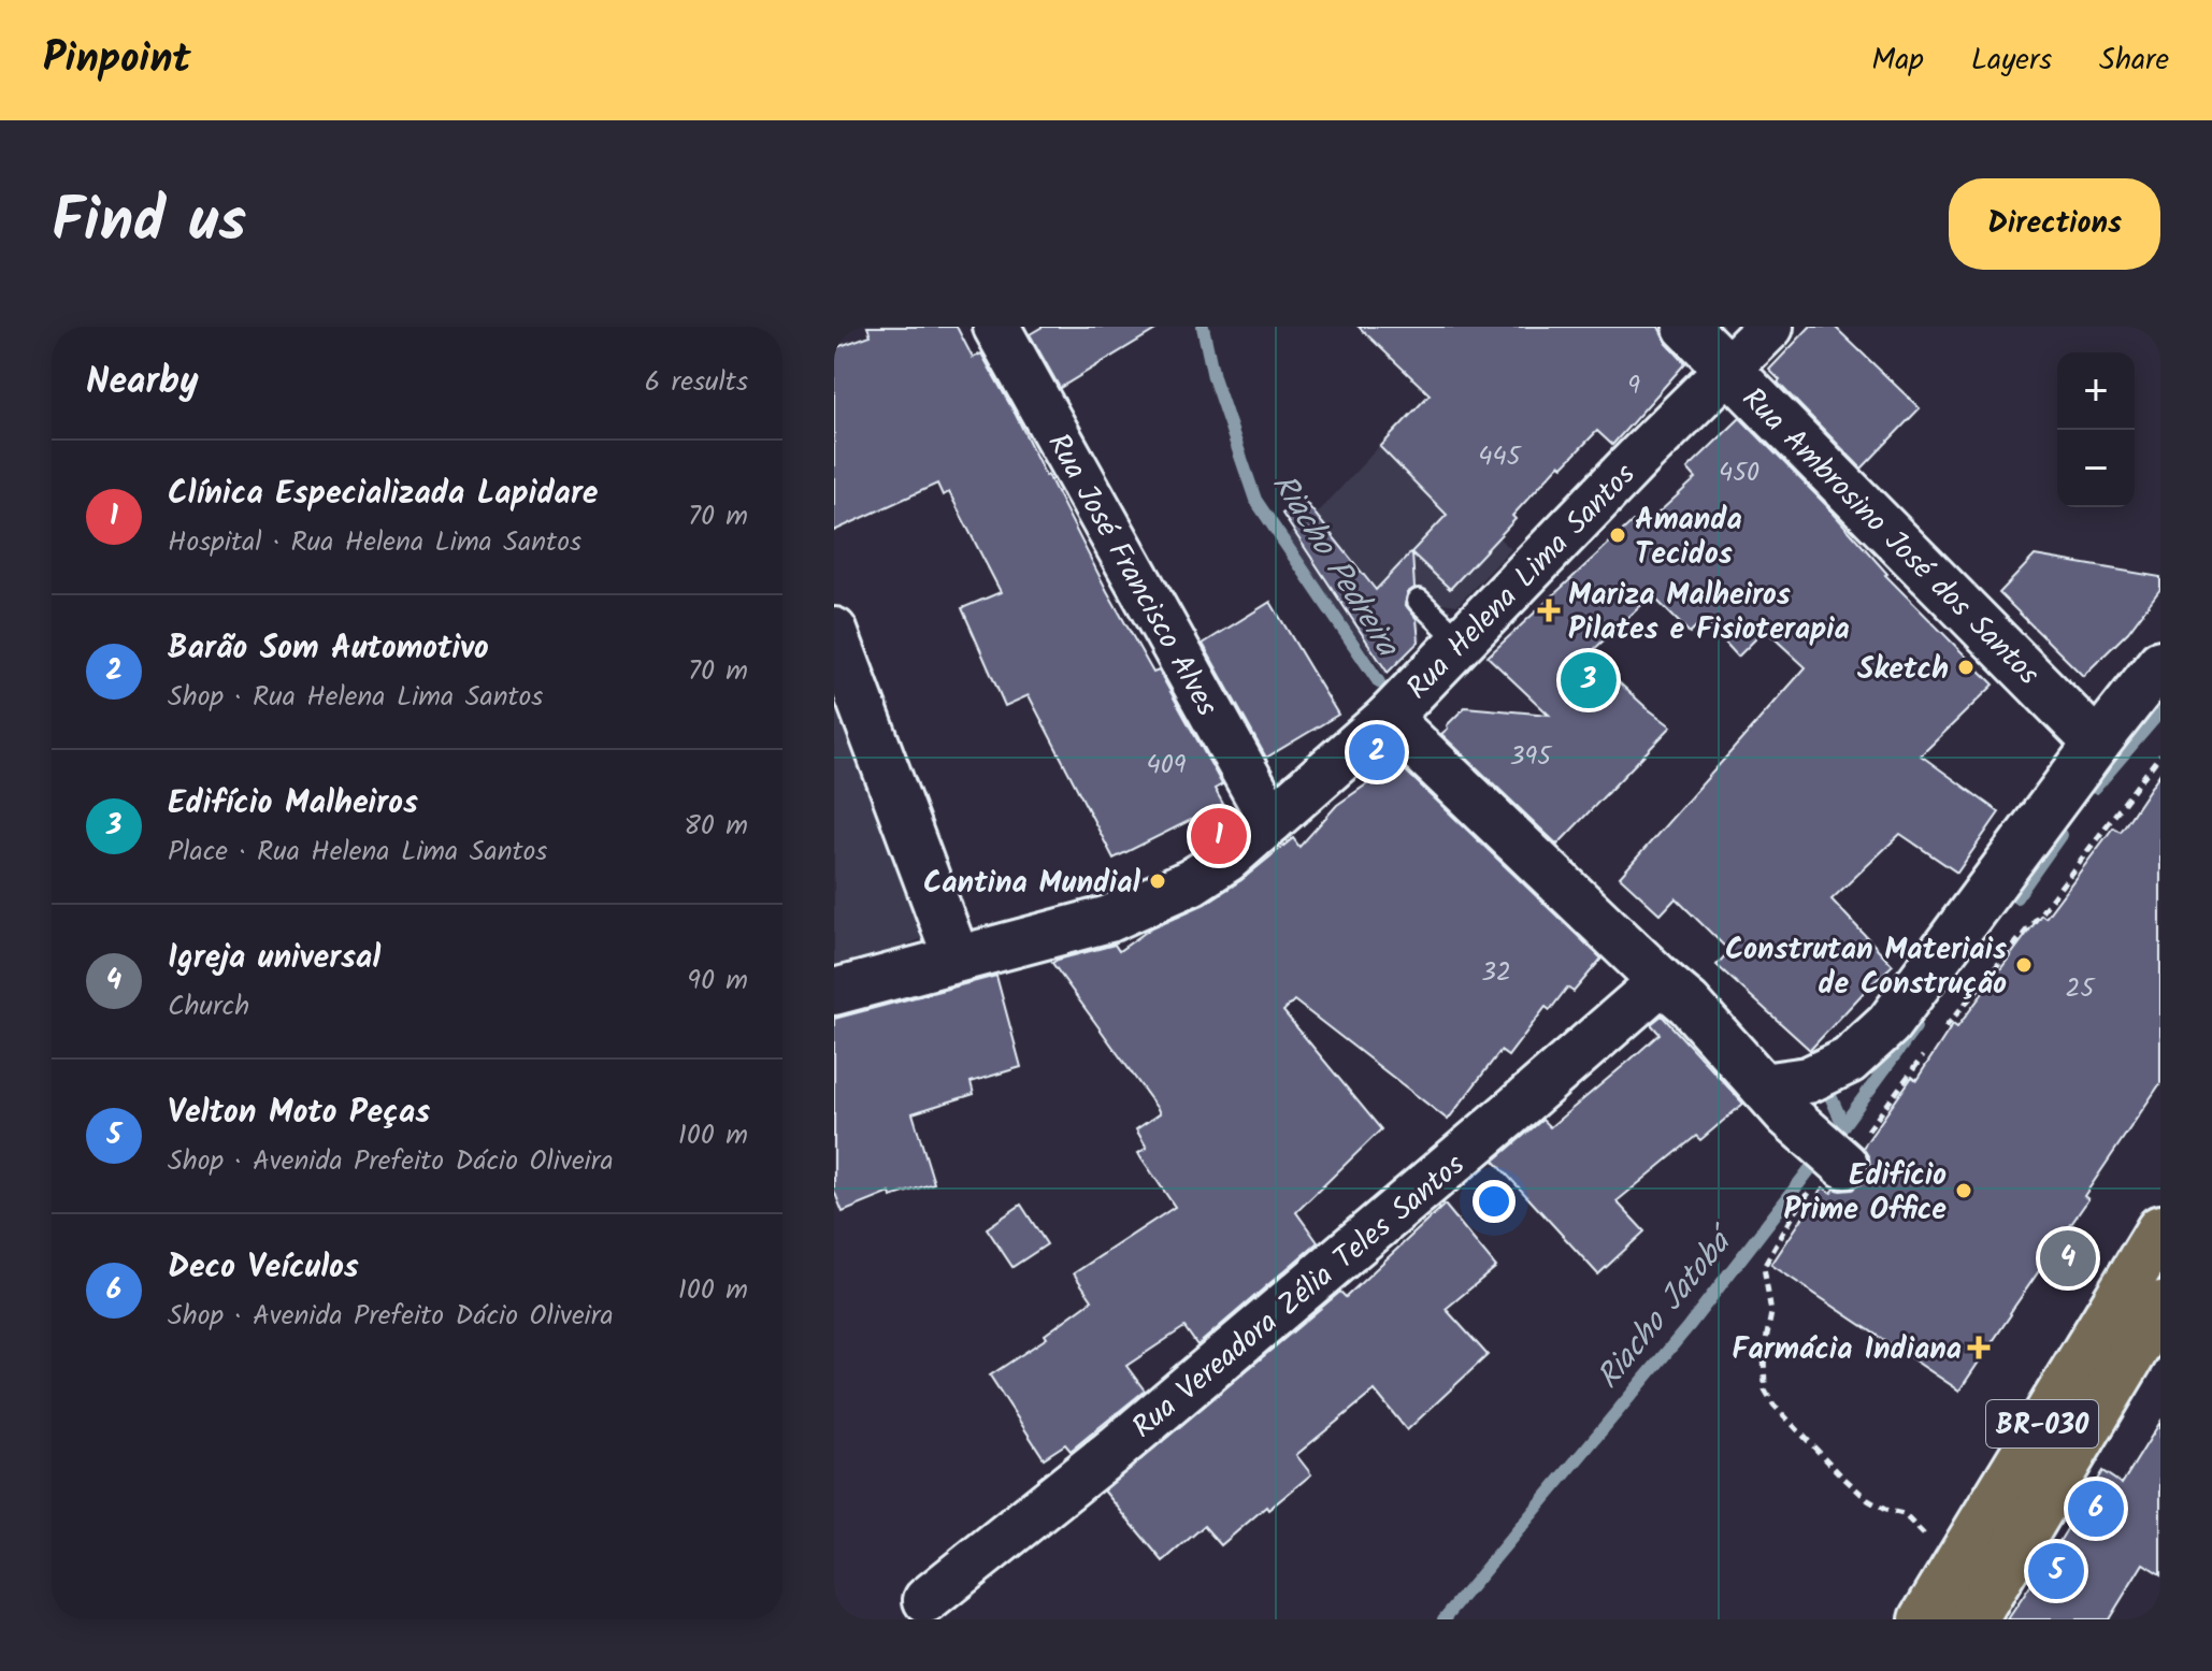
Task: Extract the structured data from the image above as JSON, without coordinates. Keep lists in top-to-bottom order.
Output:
{
  "streets": {
    "main road": ["BR-030"],
    "street": [
      "Rua Ambrosino José dos Santos",
      "Rua José Francisco Alves",
      "Rua Helena Lima Santos",
      "Rua Vereadora Zélia Teles Santos"
    ]
  },
  "crossings": [
    ["Rua Ambrosino José dos Santos", "Rua Helena Lima Santos"],
    ["Rua José Francisco Alves", "Rua Helena Lima Santos"]
  ],
  "water": ["Riacho Pedreira", "Riacho Jatobá"],
  "places": {
    "other": [
      "Amanda Tecidos",
      "Sketch",
      "Cantina Mundial",
      "Construtan Materiais de Construção",
      "Edifício Prime Office"
    ],
    "health": ["Mariza Malheiros Pilates e Fisioterapia", "Farmácia Indiana"]
  },
  "house_numbers": [
    "9",
    "445",
    "450",
    "395",
    "409",
    "32",
    "25"
  ],
  "page": {
    "header": "Pinpoint",
    "nav": ["Map", "Layers", "Share"],
    "title": "Find us",
    "buttons": "Directions",
    "heading": ["Nearby", "6 results"],
    "map_buttons": ["+", "−"],
    "list": [
      {
        "mark": "1",
        "name": "Clínica Especializada Lapidare",
        "note": "Hospital · Rua Helena Lima Santos",
        "value": "70 m"
      },
      {
        "mark": "2",
        "name": "Barão Som Automotivo",
        "note": "Shop · Rua Helena Lima Santos",
        "value": "70 m"
      },
      {
        "mark": "3",
        "name": "Edifício Malheiros",
        "note": "Place · Rua Helena Lima Santos",
        "value": "80 m"
      },
      {
        "mark": "4",
        "name": "Igreja universal",
        "note": "Church",
        "value": "90 m"
      },
      {
        "mark": "5",
        "name": "Velton Moto Peças",
        "note": "Shop · Avenida Prefeito Dácio Oliveira",
        "value": "100 m"
      },
      {
        "mark": "6",
        "name": "Deco Veículos",
        "note": "Shop · Avenida Prefeito Dácio Oliveira",
        "value": "100 m"
      }
    ],
    "pins": [
      "3",
      "2",
      "1",
      "4",
      "6",
      "5"
    ]
  }
}
